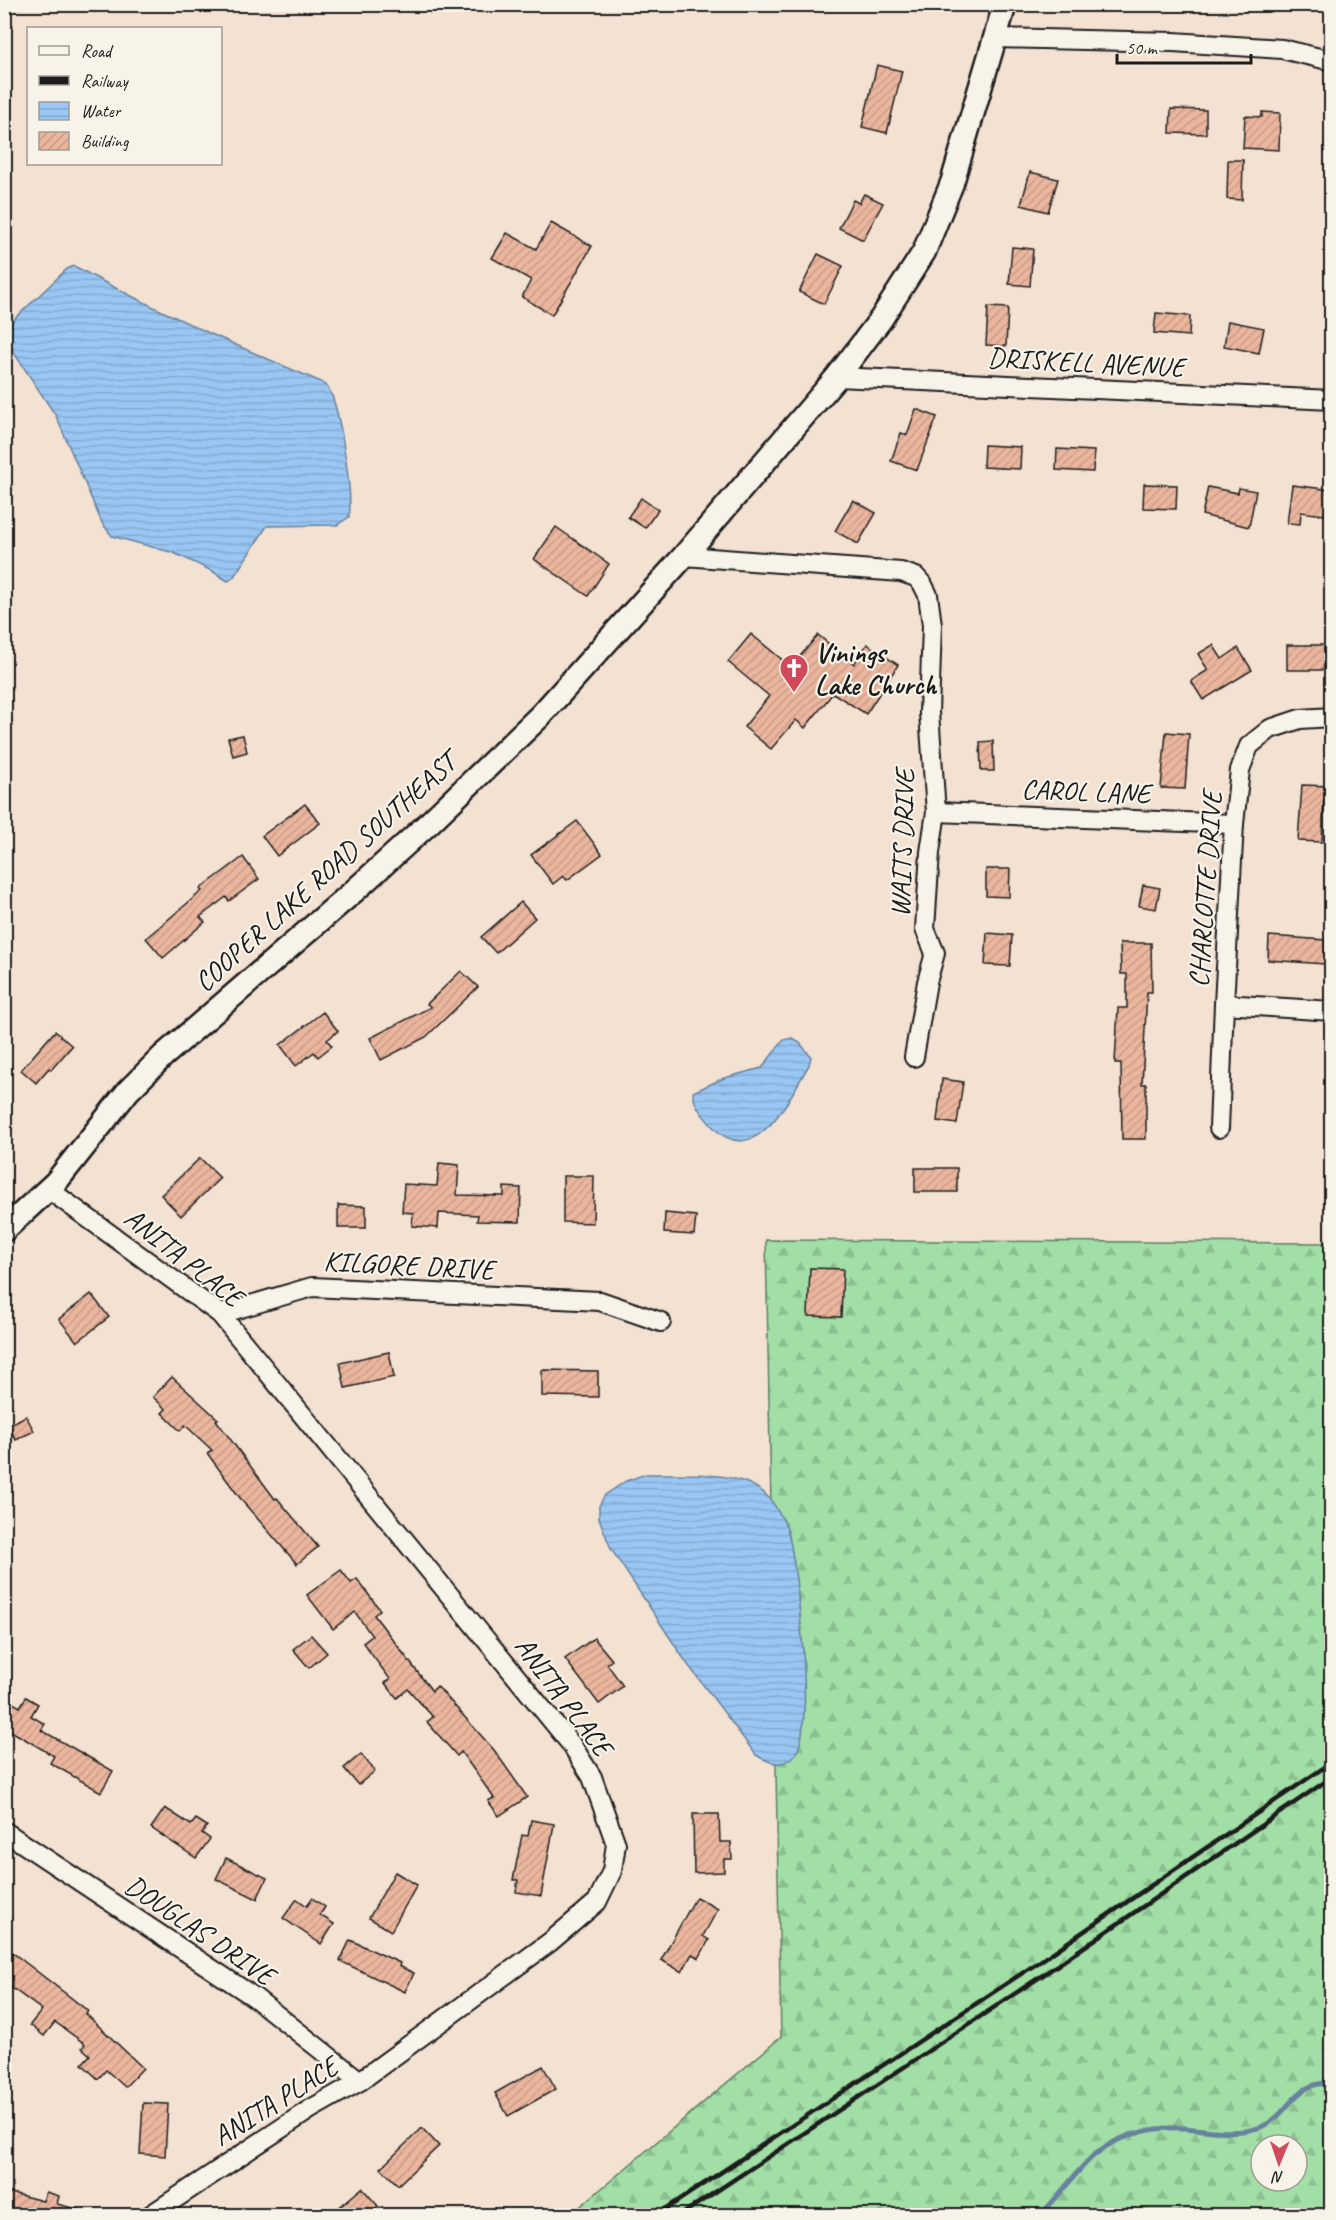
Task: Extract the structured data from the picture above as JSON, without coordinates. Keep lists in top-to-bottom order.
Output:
{
  "streets": {
    "street": [
      "DRISKELL AVENUE",
      "CAROL LANE",
      "WAITS DRIVE",
      "COOPER LAKE ROAD SOUTHEAST",
      "CHARLOTTE DRIVE",
      "ANITA PLACE",
      "KILGORE DRIVE",
      "DOUGLAS DRIVE"
    ]
  },
  "crossings": [
    ["DRISKELL AVENUE", "COOPER LAKE ROAD SOUTHEAST"],
    ["CAROL LANE", "WAITS DRIVE"],
    ["CAROL LANE", "CHARLOTTE DRIVE"],
    ["WAITS DRIVE", "COOPER LAKE ROAD SOUTHEAST"],
    ["COOPER LAKE ROAD SOUTHEAST", "ANITA PLACE"],
    ["ANITA PLACE", "KILGORE DRIVE"],
    ["ANITA PLACE", "DOUGLAS DRIVE"]
  ],
  "places": {
    "church": ["Vinings Lake Church"]
  },
  "legend": [
    "Road",
    "Railway",
    "Water",
    "Building"
  ],
  "scale_bar": "50 m",
  "north": "bottom"
}
